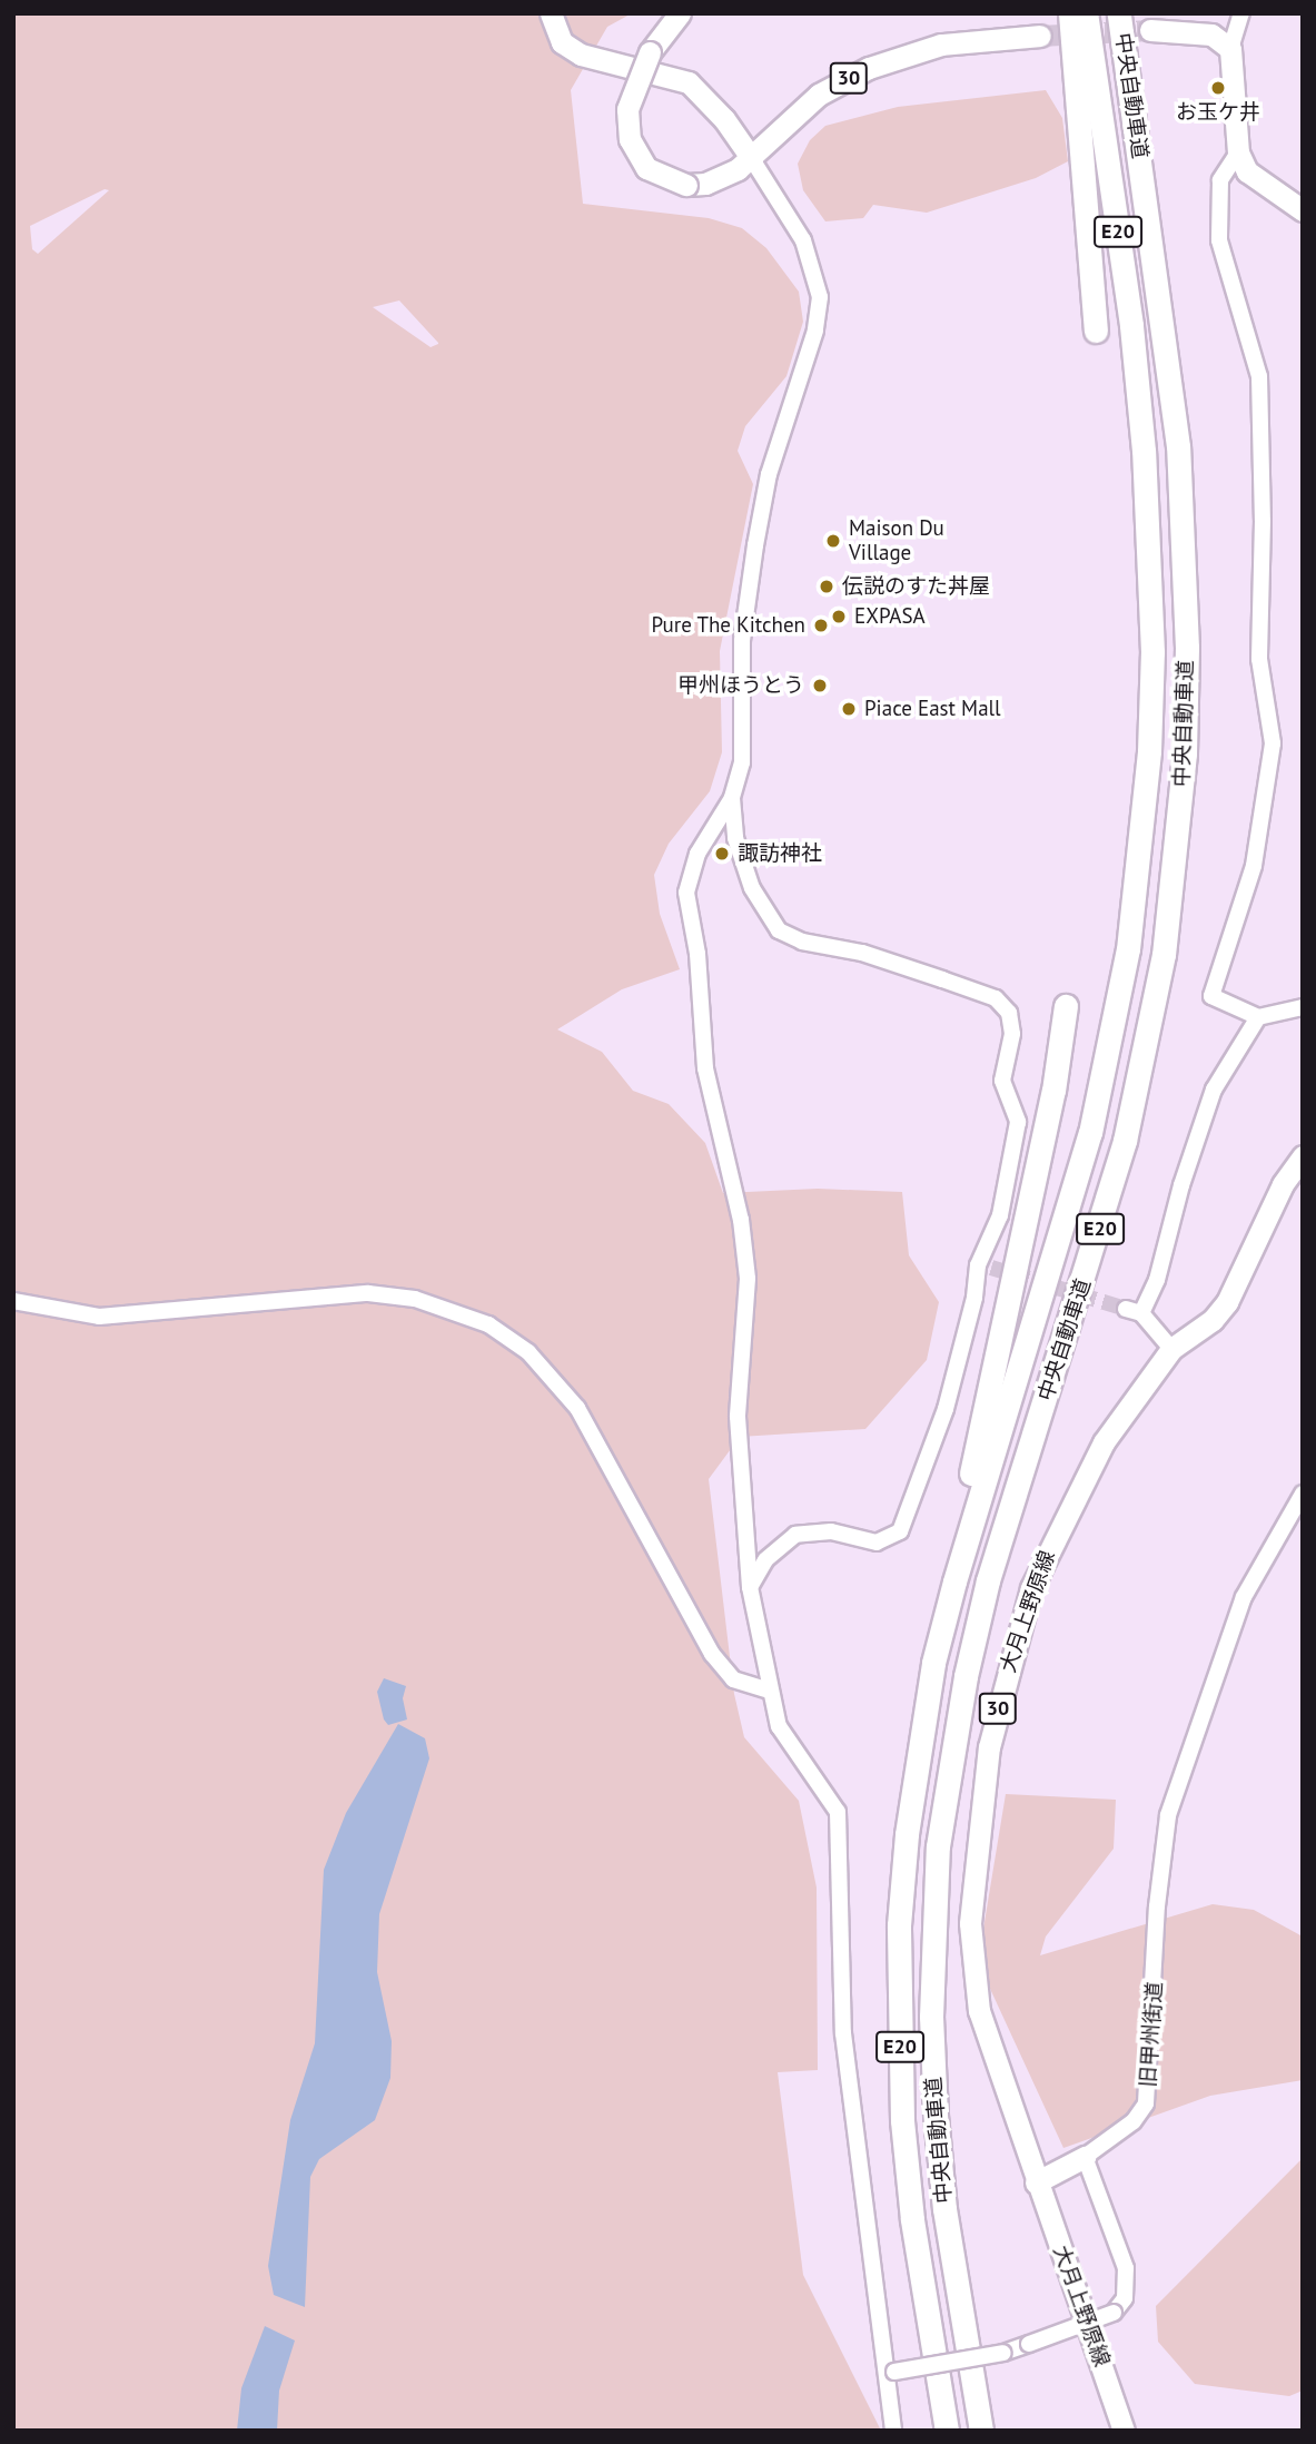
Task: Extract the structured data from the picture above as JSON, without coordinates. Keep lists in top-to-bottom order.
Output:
{
  "streets": {
    "highway": ["中央自動車道", "E20"],
    "main road": ["30", "大月上野原線"],
    "street": ["旧甲州街道"]
  },
  "places": [
    "お玉ケ井",
    "Maison Du Village",
    "伝説のすた丼屋",
    "EXPASA",
    "Pure The Kitchen",
    "甲州ほうとう",
    "Piace East Mall",
    "諏訪神社"
  ]
}
